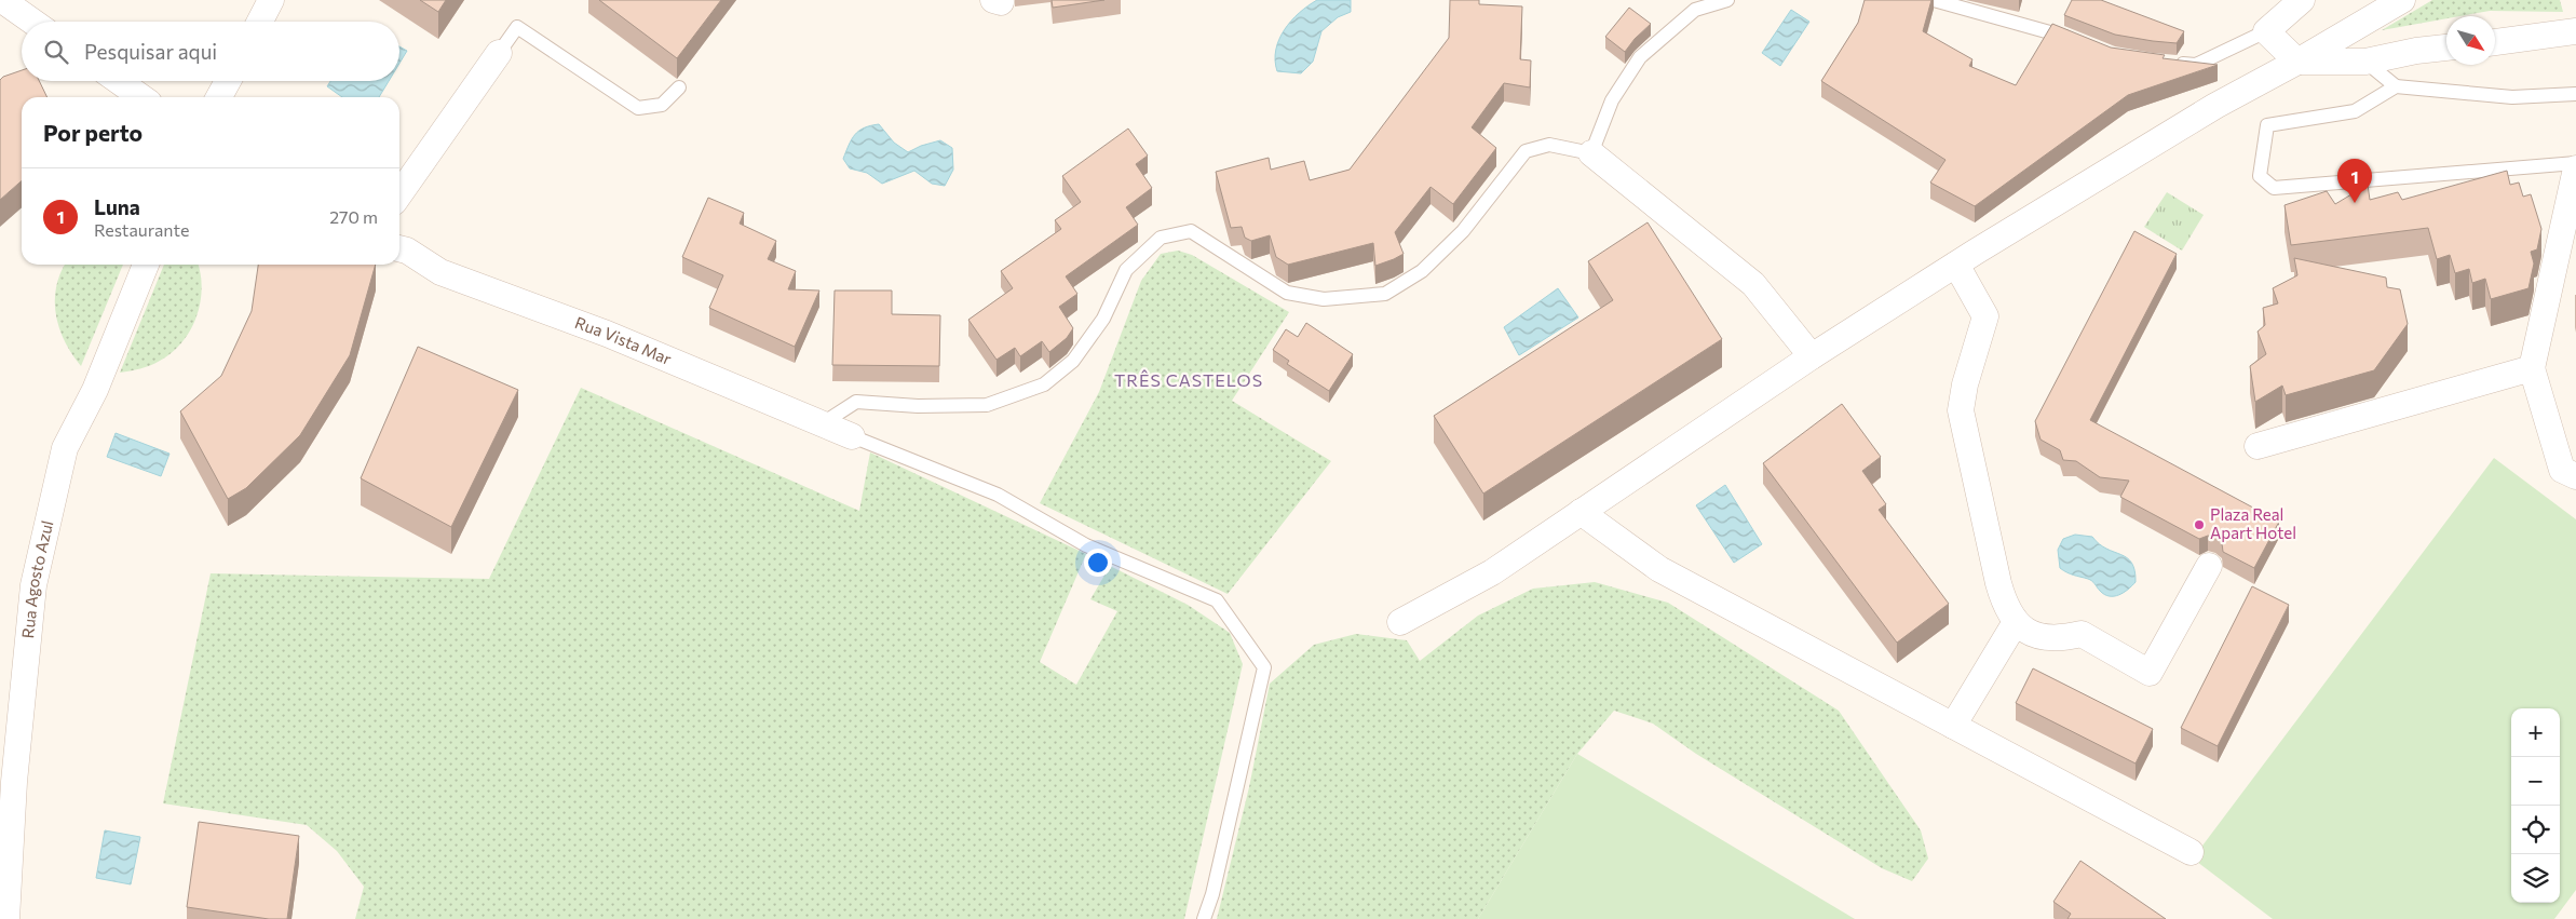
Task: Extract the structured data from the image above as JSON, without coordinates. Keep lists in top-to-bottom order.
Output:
{
  "streets": {
    "street": ["Rua Vista Mar", "Rua Agosto Azul"]
  },
  "districts": ["TRÊS CASTELOS"],
  "places": ["Plaza Real Apart Hotel"],
  "north": "bottom right",
  "page": {
    "search": "Pesquisar aqui",
    "heading": "Por perto",
    "pins": "1",
    "list": [
      {
        "mark": "1",
        "name": "Luna",
        "note": "Restaurante",
        "value": "270 m"
      }
    ],
    "map_buttons": ["+", "−"]
  }
}
